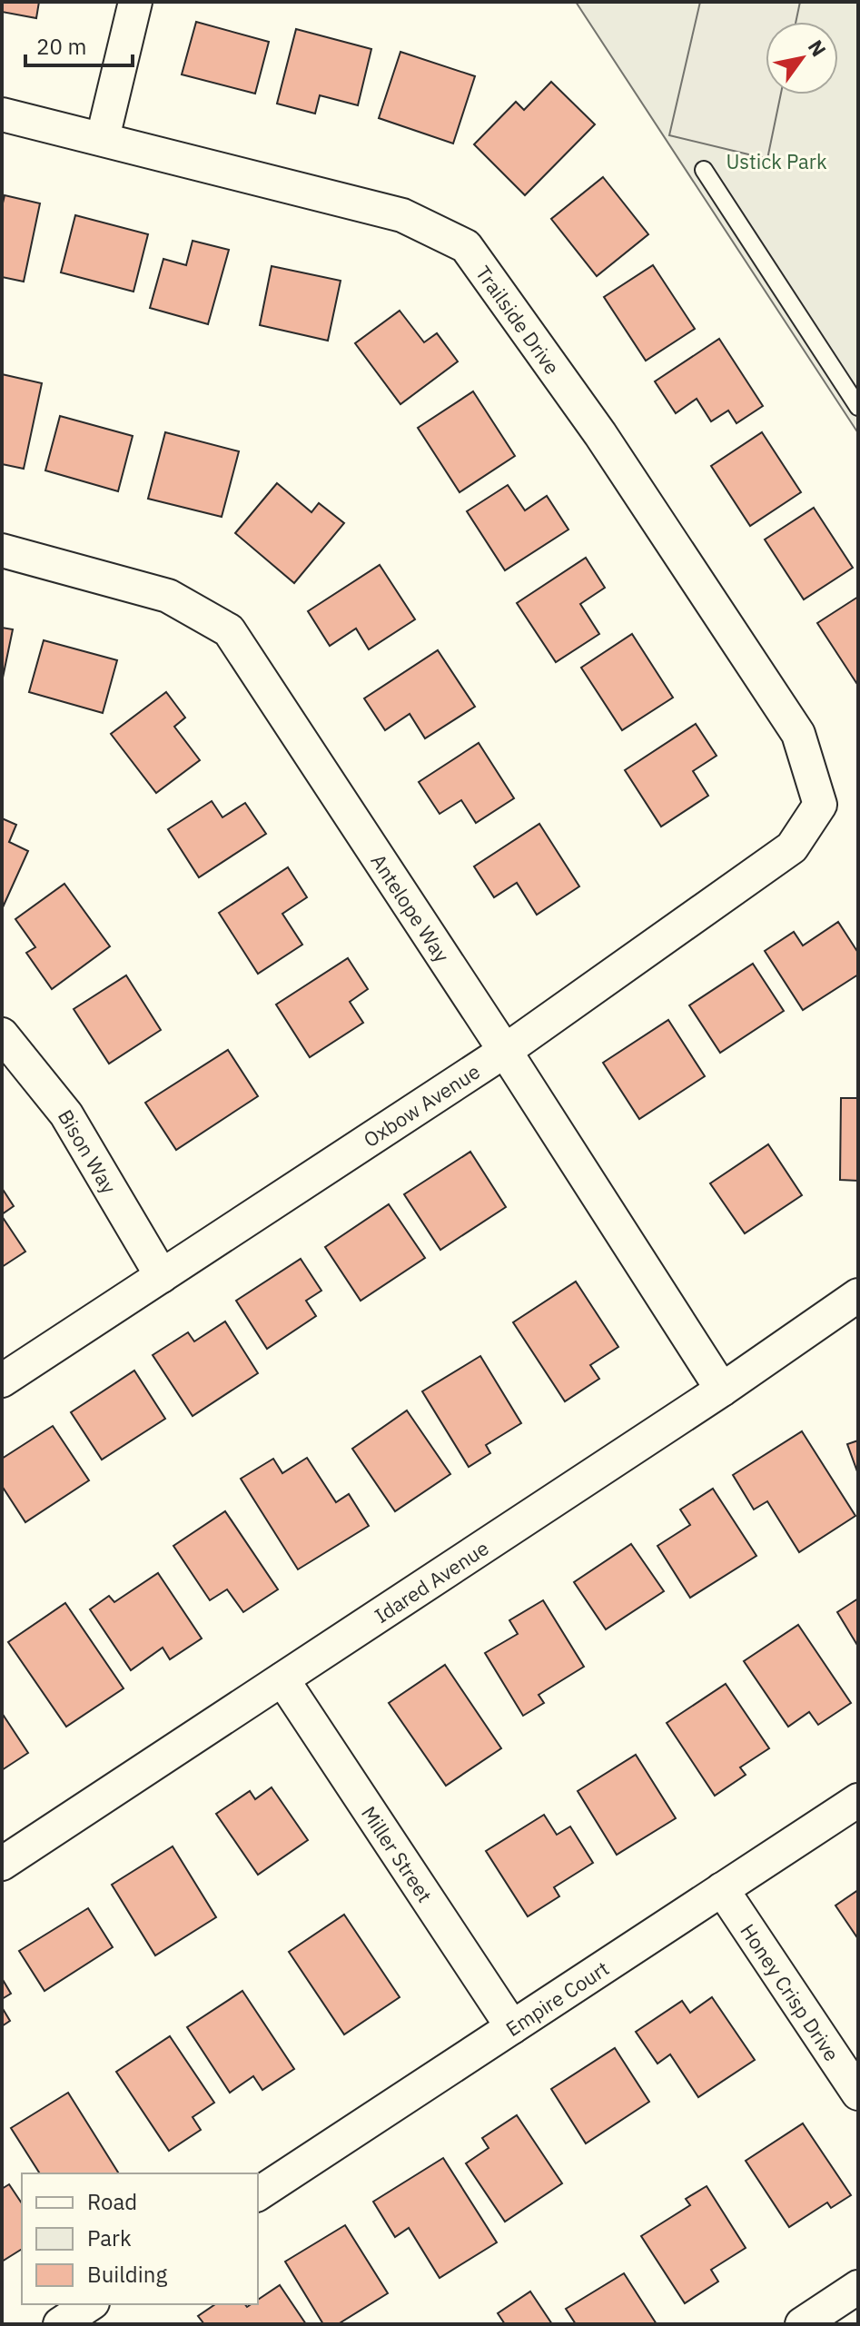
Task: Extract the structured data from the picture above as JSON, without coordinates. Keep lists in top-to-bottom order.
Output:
{
  "streets": {
    "street": [
      "Trailside Drive",
      "Antelope Way",
      "Oxbow Avenue",
      "Bison Way",
      "Idared Avenue",
      "Miller Street",
      "Honey Crisp Drive",
      "Empire Court"
    ]
  },
  "crossings": [
    ["Trailside Drive", "Oxbow Avenue"],
    ["Antelope Way", "Oxbow Avenue"],
    ["Antelope Way", "Idared Avenue"],
    ["Oxbow Avenue", "Bison Way"],
    ["Idared Avenue", "Miller Street"],
    ["Miller Street", "Empire Court"],
    ["Honey Crisp Drive", "Empire Court"]
  ],
  "parks": ["Ustick Park"],
  "legend": ["Road", "Park", "Building"],
  "scale_bar": "20 m",
  "north": "top right"
}
